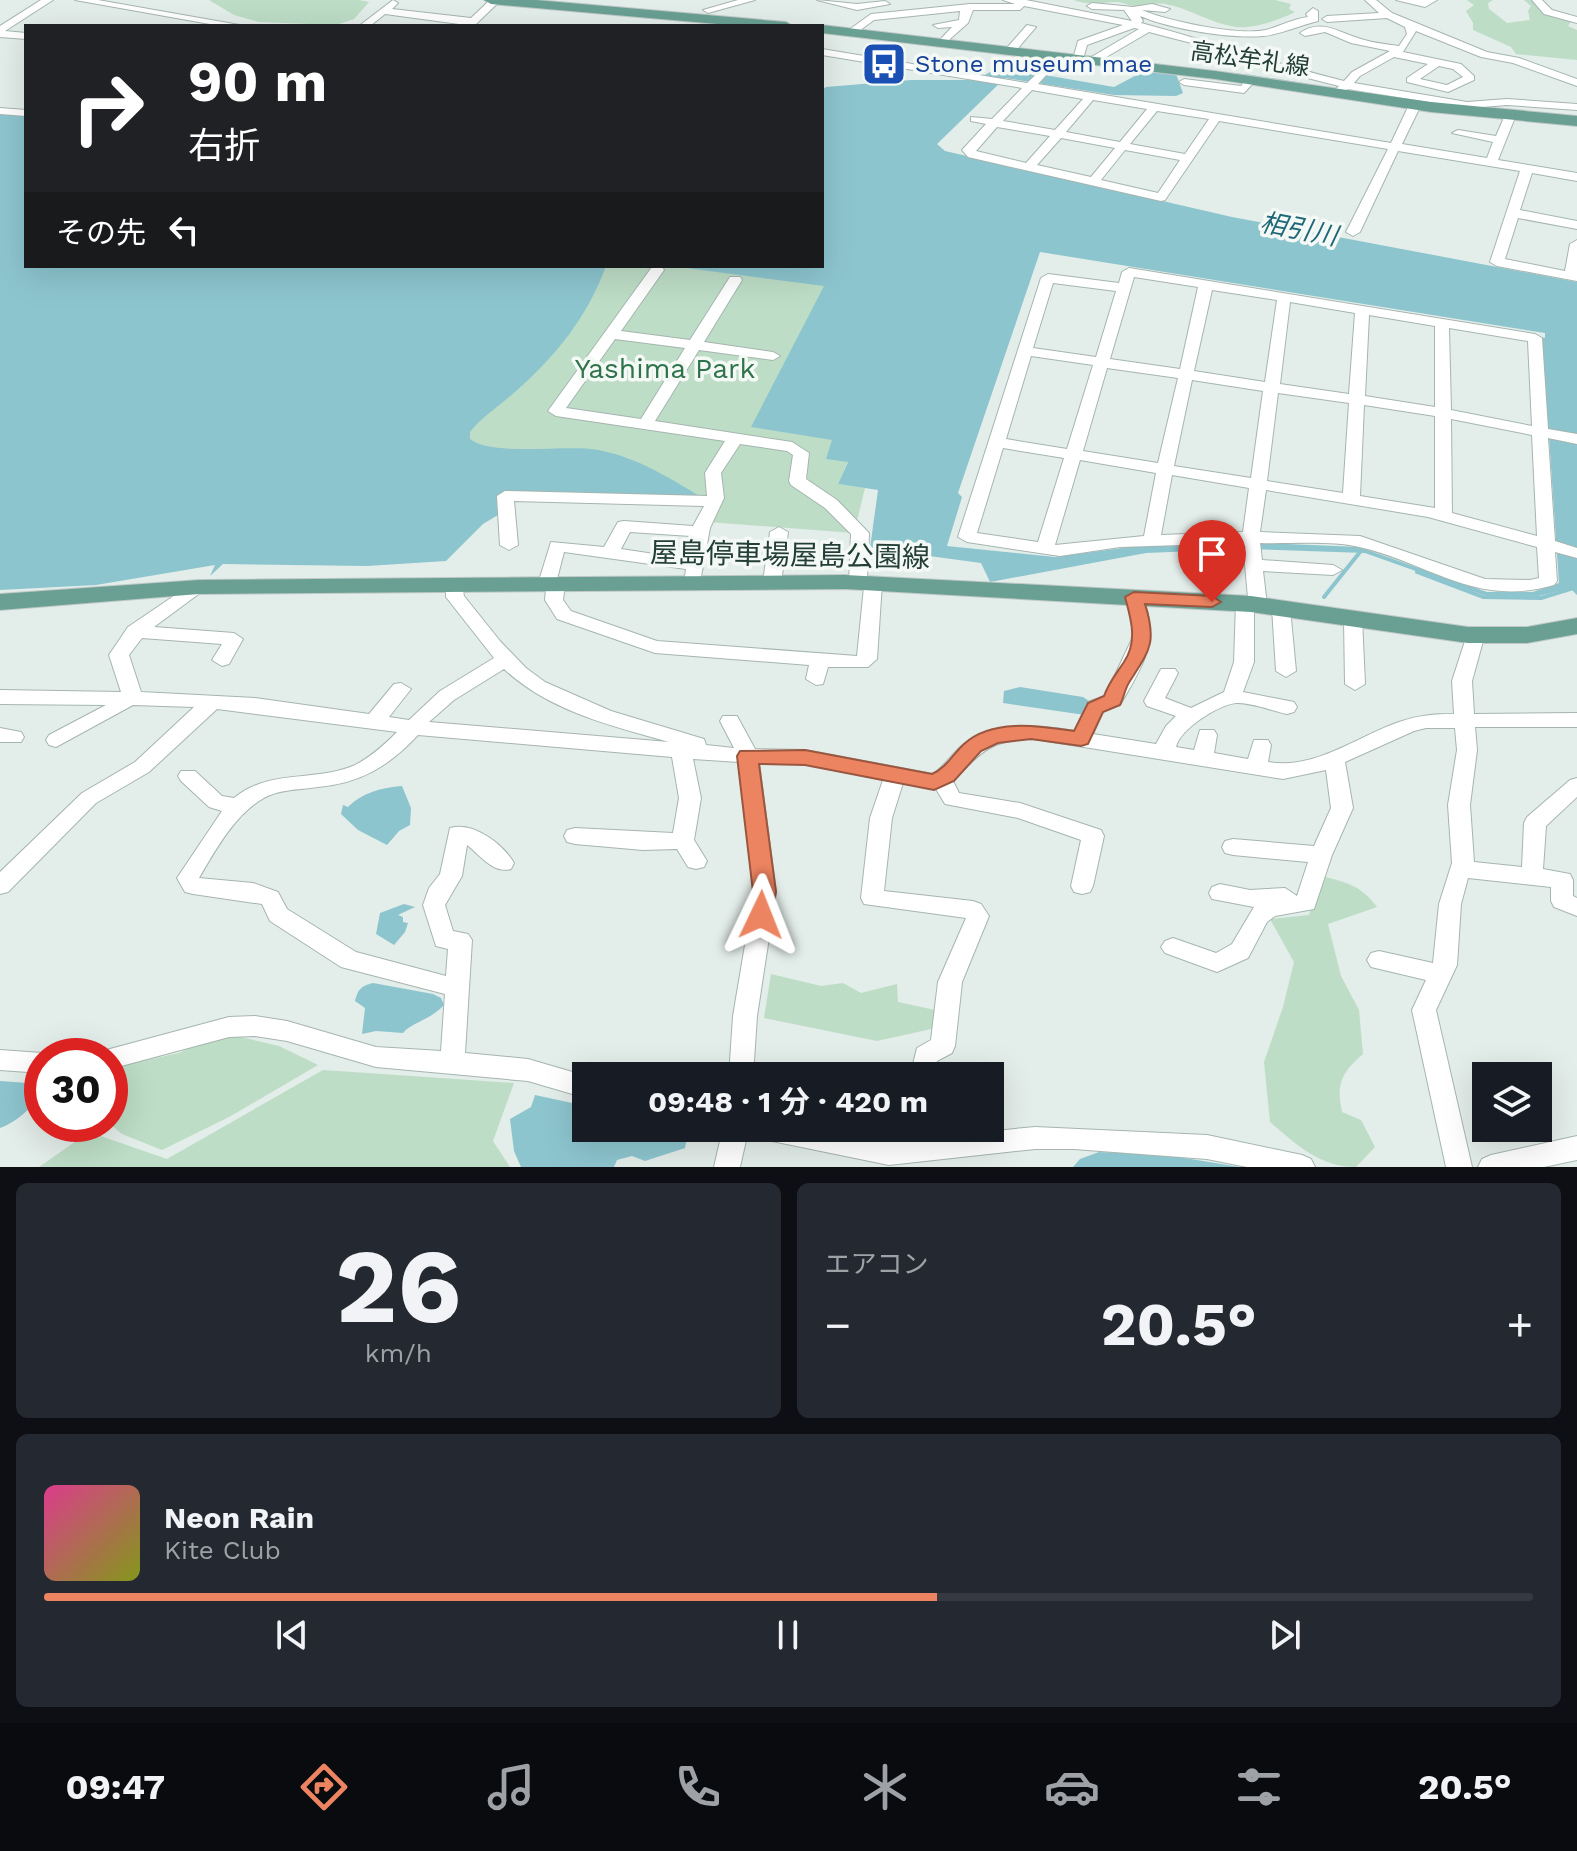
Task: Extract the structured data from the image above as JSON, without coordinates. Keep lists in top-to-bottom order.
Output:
{
  "streets": {
    "main road": ["高松牟礼線", "屋島停車場屋島公園線"]
  },
  "water": ["相引川"],
  "parks": ["Yashima Park"],
  "places": {
    "bus stop": ["Stone museum mae"]
  },
  "page": {
    "turn": ["90 m", "右折"],
    "then": "その先",
    "limit": "30",
    "trip": "09:48 · 1 分 · 420 m",
    "tile": [
      ["26", "km/h"],
      "エアコン"
    ],
    "heat": ["−", "20.5°", "+"],
    "song": ["Neon Rain", "Kite Club"],
    "tabs": ["09:47", "20.5°"]
  }
}
